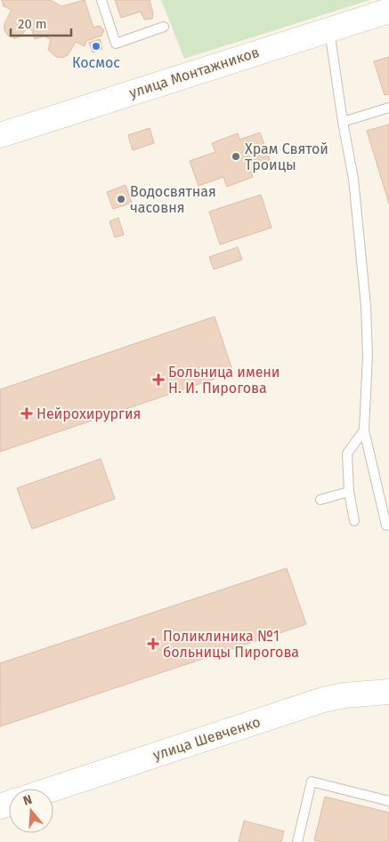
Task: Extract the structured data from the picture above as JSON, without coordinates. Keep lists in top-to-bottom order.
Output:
{
  "streets": {
    "main road": ["улица Монтажников", "улица Шевченко"]
  },
  "places": {
    "other": ["Космос", "Храм Святой Троицы", "Водосвятная часовня"],
    "health": ["Больница имени Н. И. Пирогова", "Нейрохирургия", "Поликлиника №1 больницы Пирогова"]
  },
  "scale_bar": "20 m",
  "north": "top"
}
